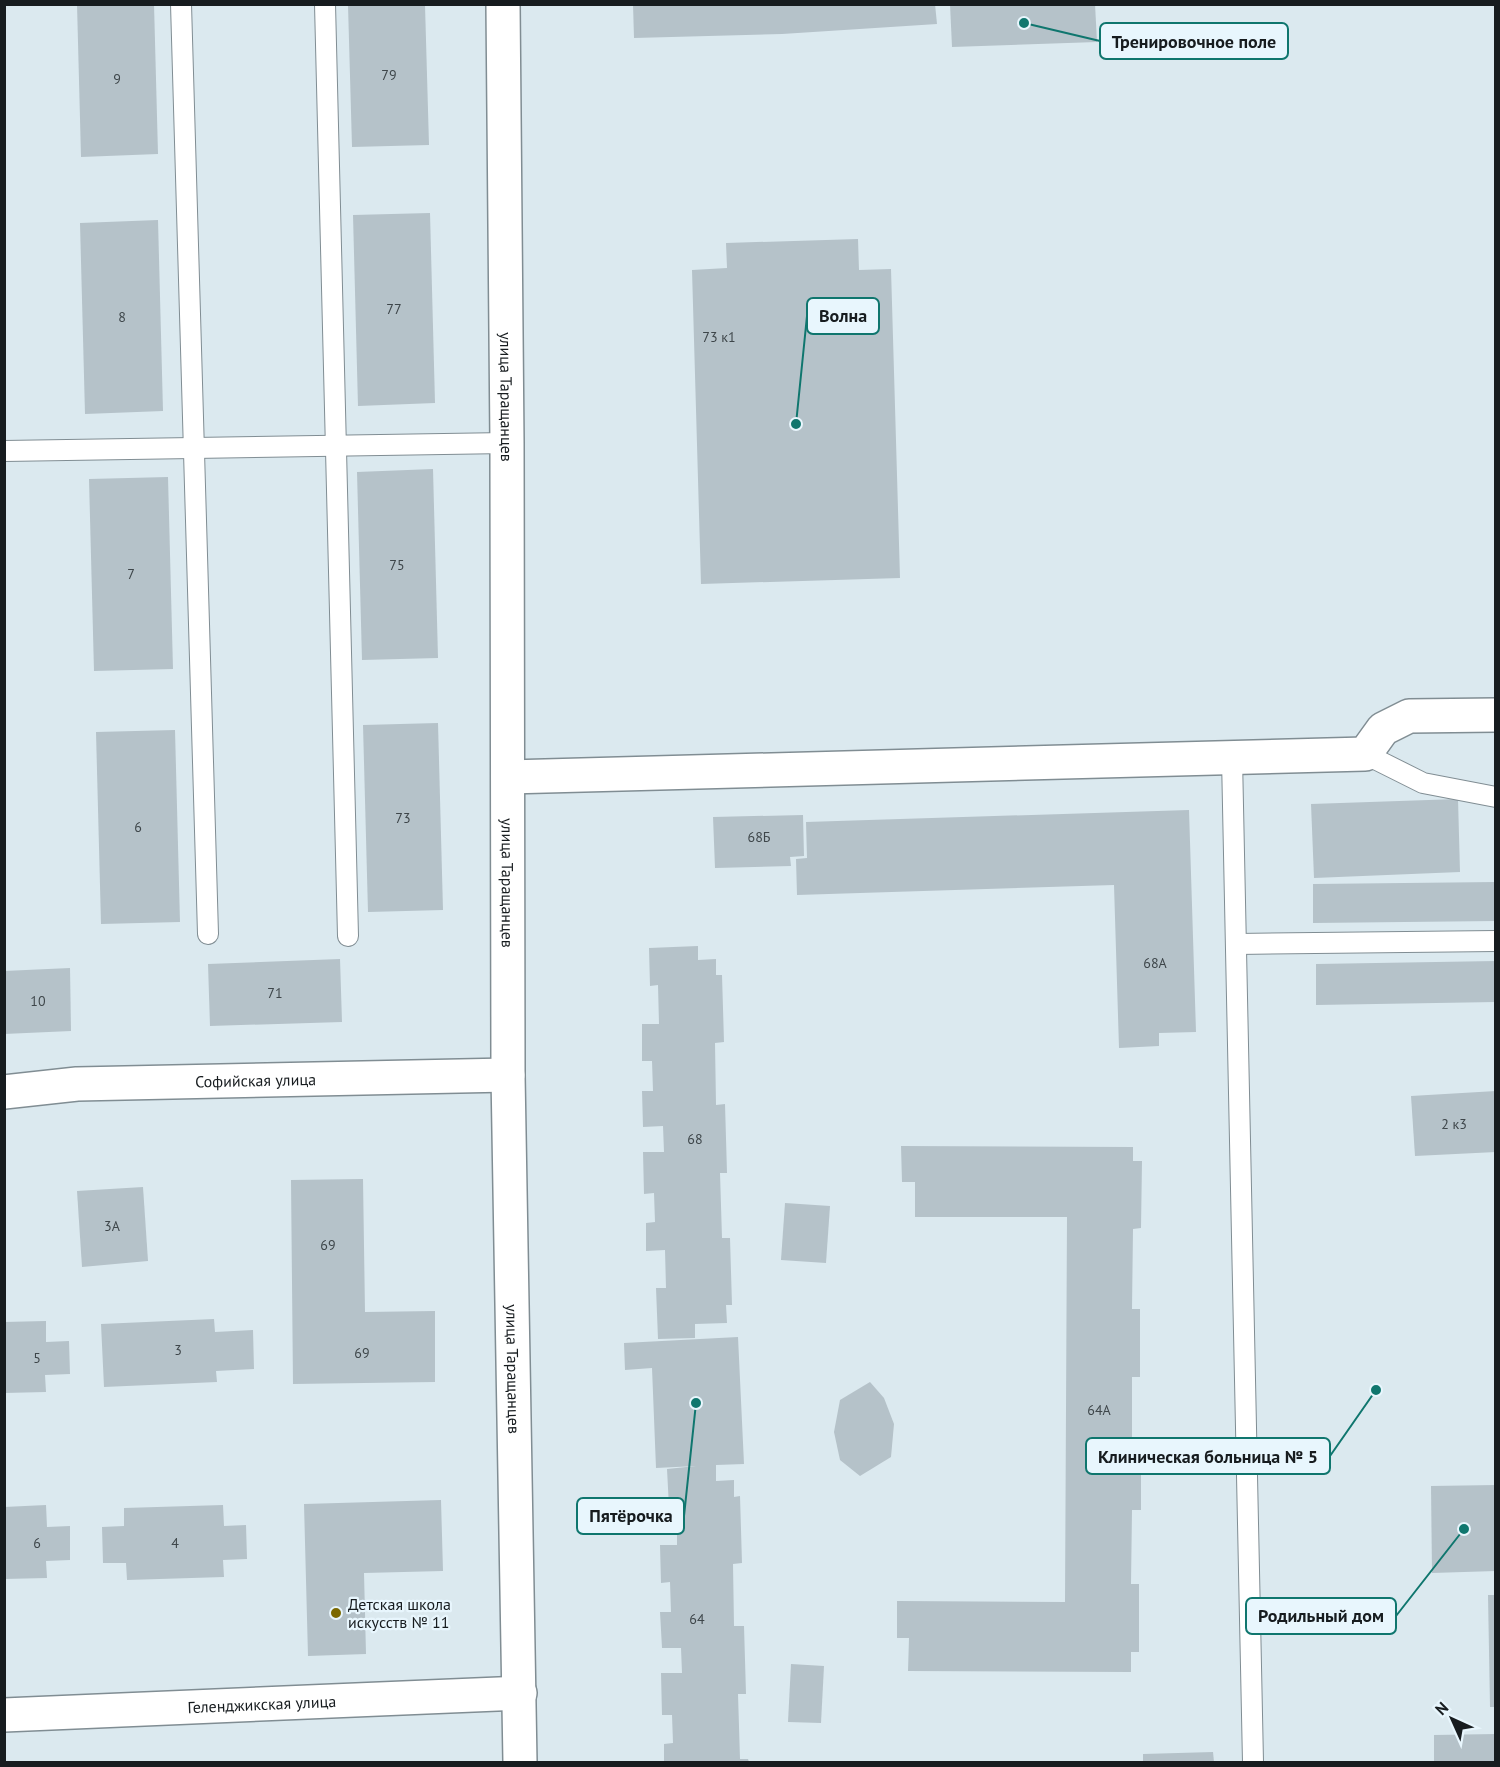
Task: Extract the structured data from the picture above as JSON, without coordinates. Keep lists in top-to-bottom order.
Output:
{
  "streets": {
    "street": ["улица Таращанцев", "Софийская улица", "Геленджикская улица"]
  },
  "crossings": [
    ["улица Таращанцев", "Софийская улица"],
    ["улица Таращанцев", "Геленджикская улица"]
  ],
  "places": [
    "Тренировочное поле",
    "Волна",
    "Клиническая больница № 5",
    "Пятёрочка",
    "Родильный дом",
    "Детская школа искусств № 11"
  ],
  "house_numbers": [
    "79",
    "9",
    "77",
    "8",
    "73 к1",
    "75",
    "7",
    "73",
    "6",
    "68Б",
    "68А",
    "71",
    "10",
    "2 к3",
    "68",
    "3А",
    "69",
    "3",
    "69",
    "5",
    "64А",
    "6",
    "4",
    "64"
  ],
  "north": "top left"
}
